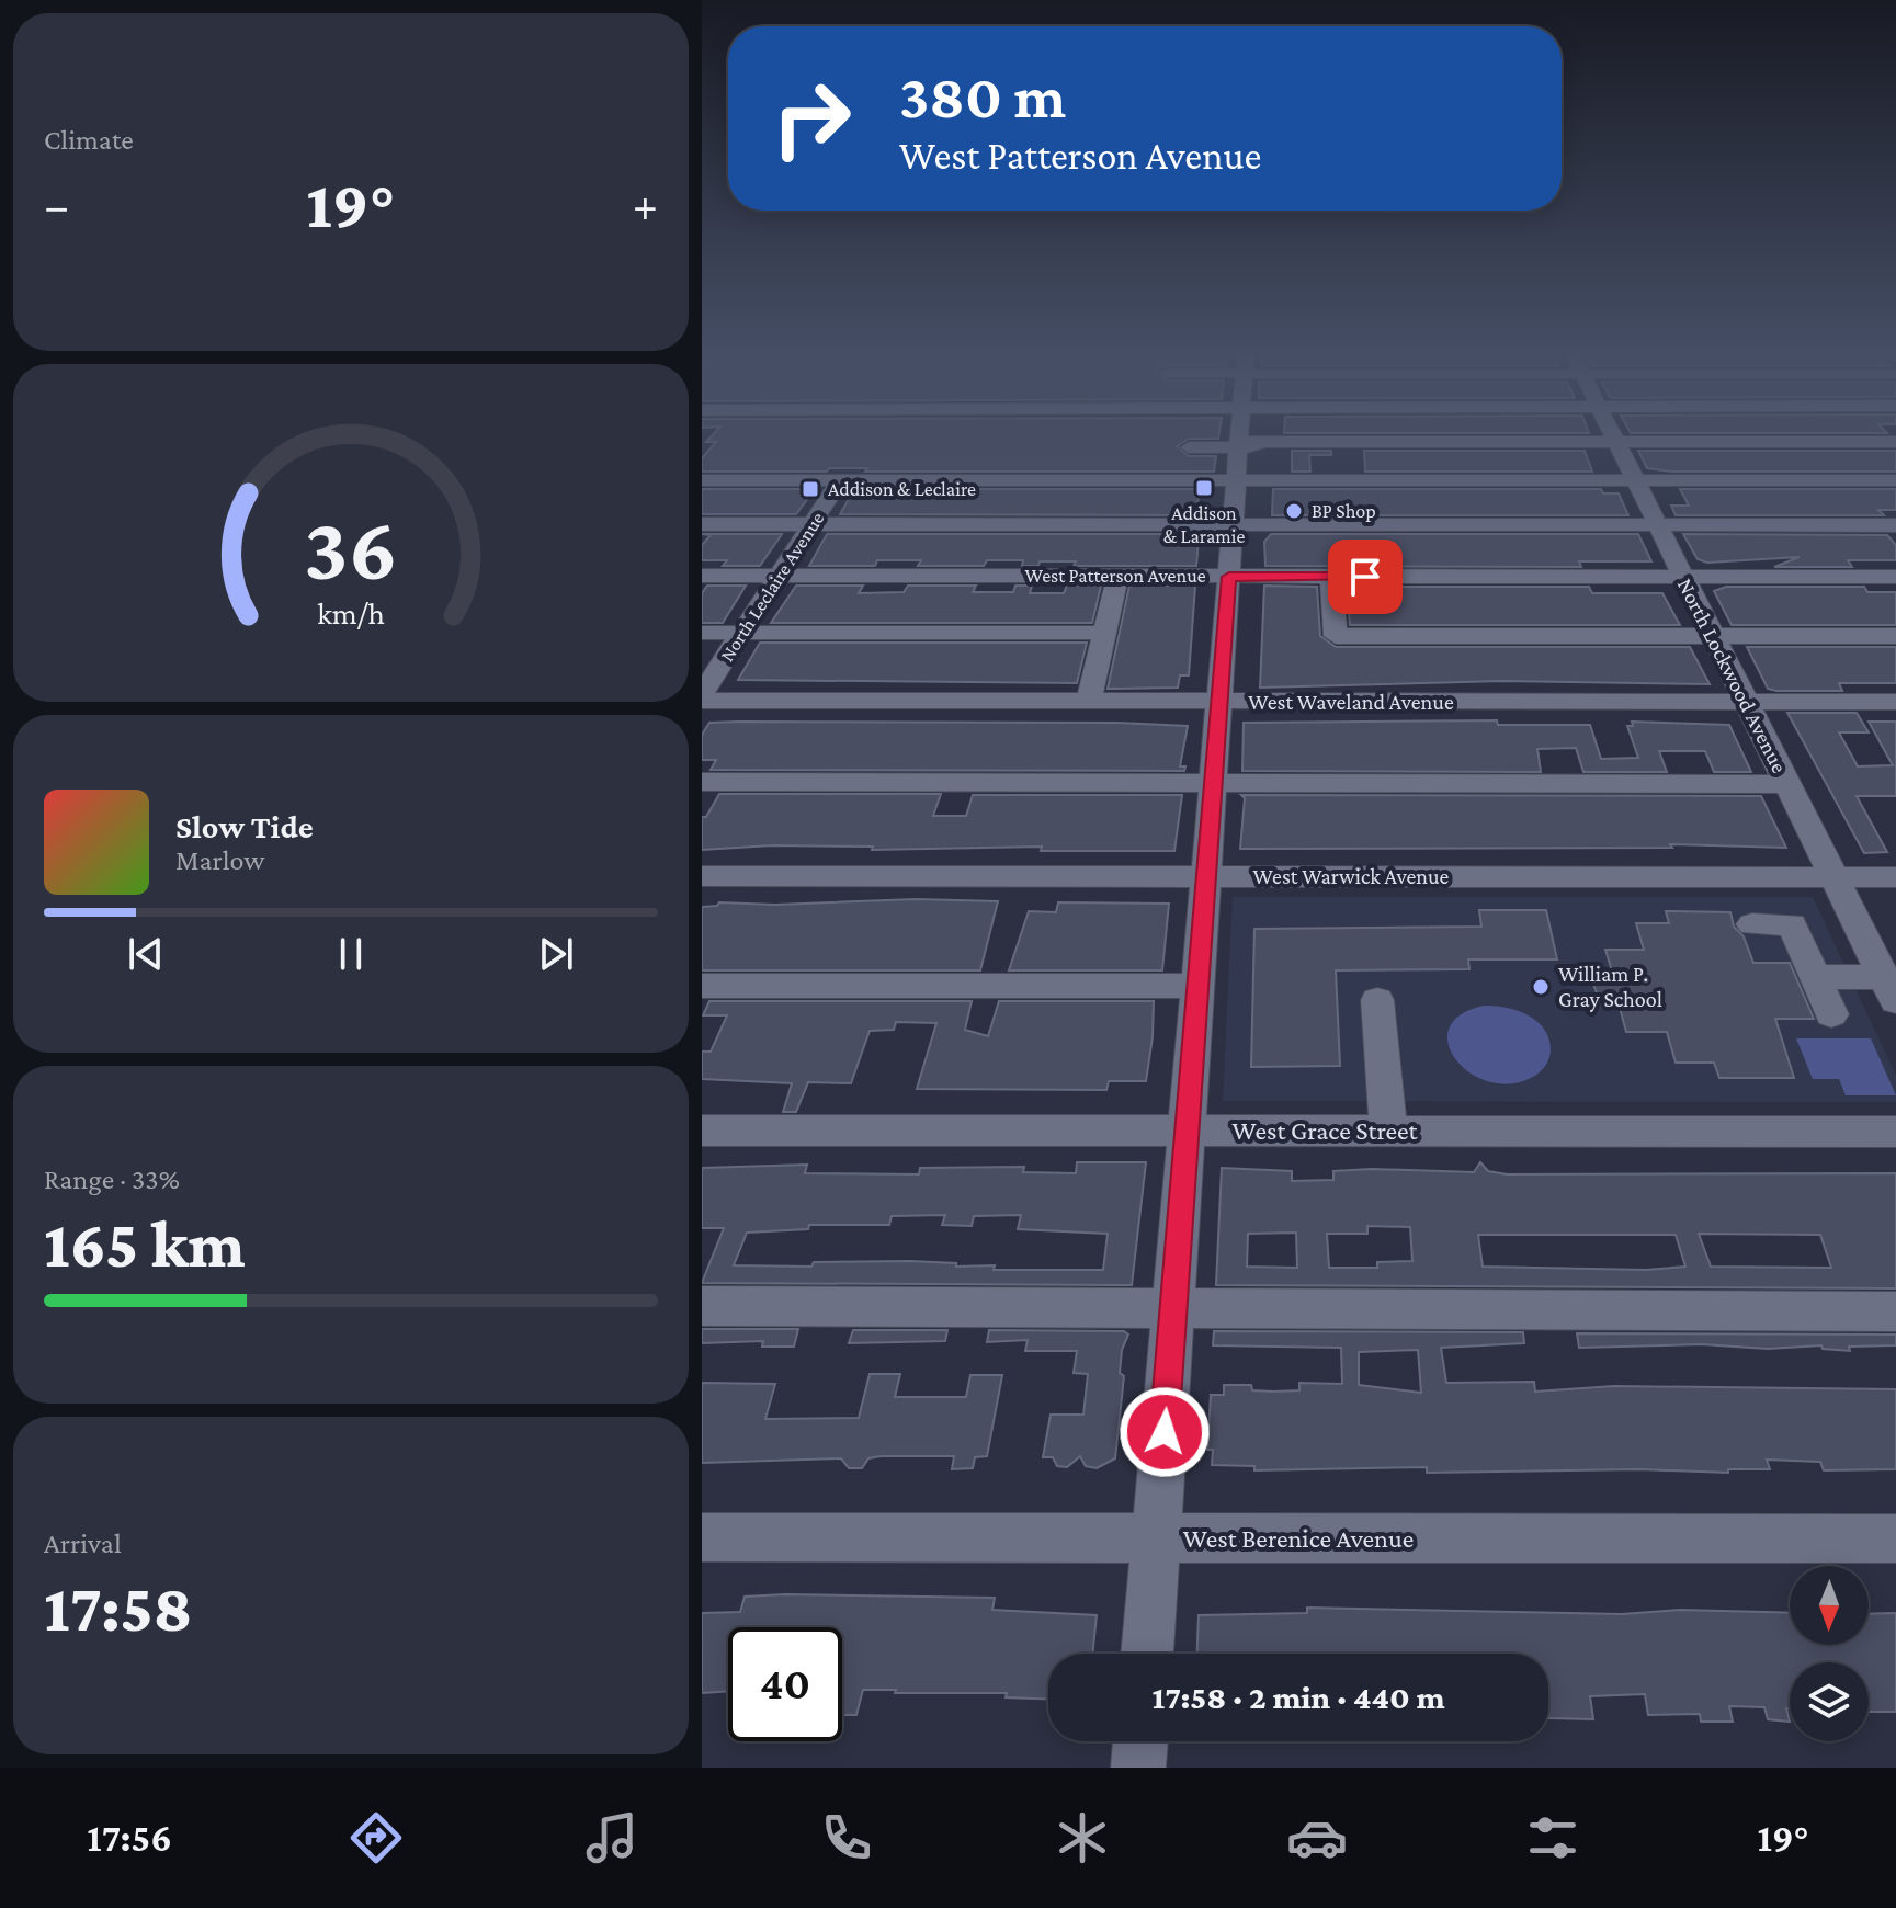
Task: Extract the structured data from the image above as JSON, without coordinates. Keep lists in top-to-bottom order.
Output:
{
  "streets": {
    "street": [
      "West Patterson Avenue",
      "North Leclaire Avenue",
      "North Lockwood Avenue",
      "West Waveland Avenue",
      "West Warwick Avenue",
      "West Grace Street",
      "West Berenice Avenue"
    ]
  },
  "crossings": [
    ["West Patterson Avenue", "North Leclaire Avenue"],
    ["West Patterson Avenue", "North Lockwood Avenue"],
    ["North Lockwood Avenue", "West Waveland Avenue"],
    ["North Lockwood Avenue", "West Warwick Avenue"]
  ],
  "places": {
    "transit": ["Addison & Laramie", "Addison & Leclaire"],
    "other": ["BP Shop", "William P. Gray School"]
  },
  "north": "bottom",
  "page": {
    "tile": [
      "Climate",
      ["Range · 33%", "165 km"],
      ["Arrival", "17:58"]
    ],
    "turn": ["380 m", "West Patterson Avenue"],
    "heat": ["−", "19°", "+"],
    "song": ["Slow Tide", "Marlow"],
    "limit": "40",
    "trip": "17:58 · 2 min · 440 m",
    "tabs": ["17:56", "19°"],
    "gauge": ["36", "km/h"]
  }
}
